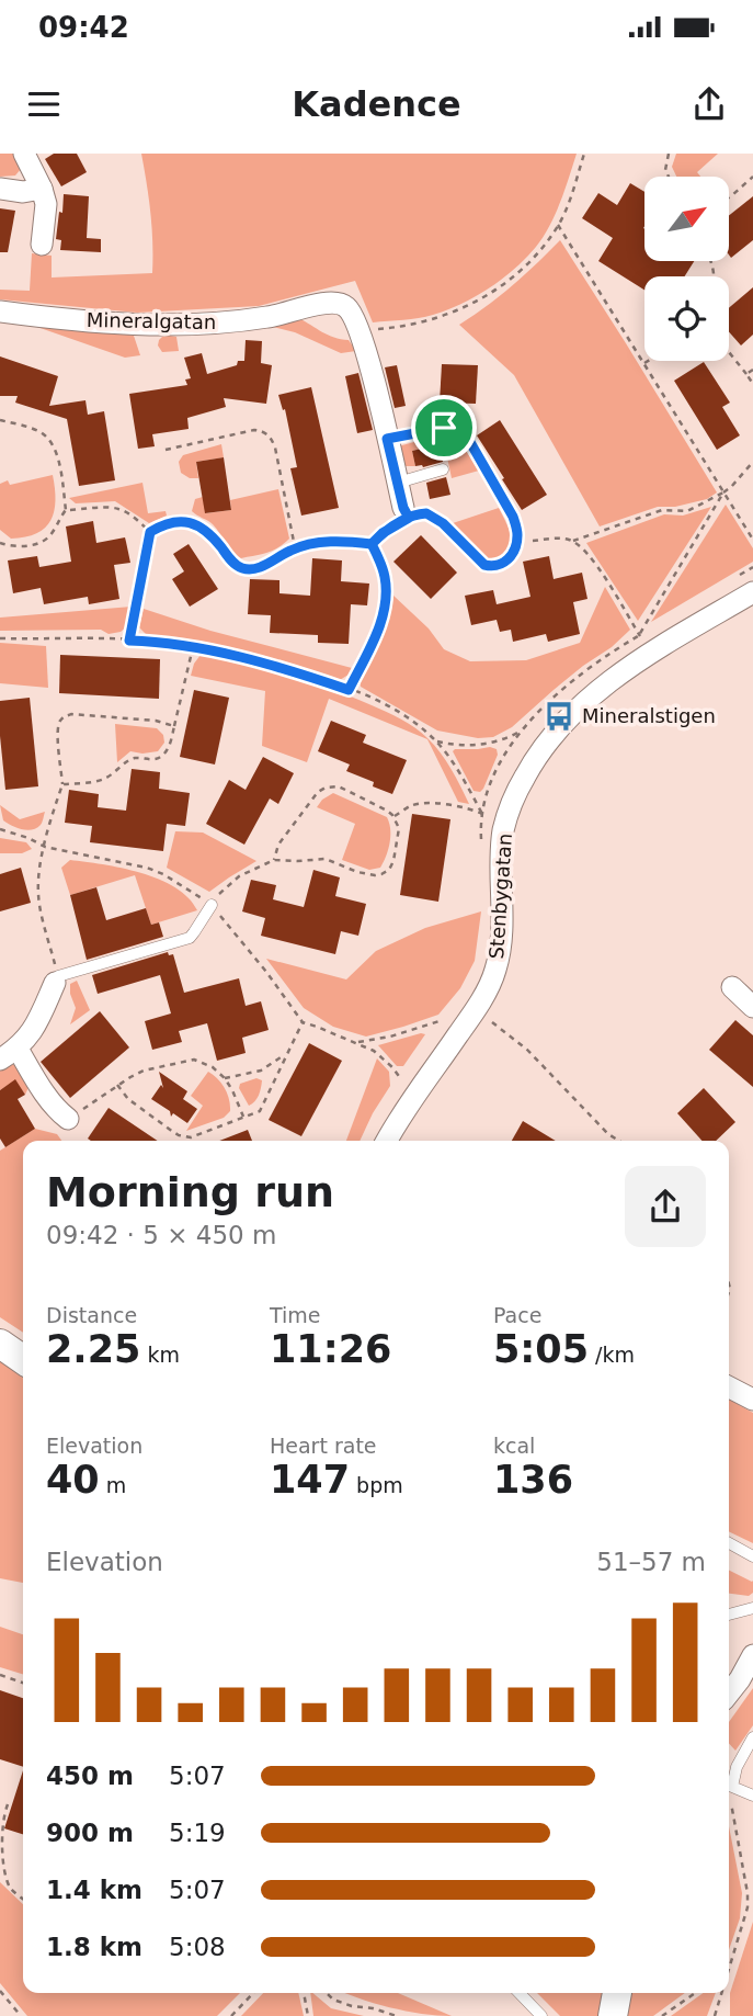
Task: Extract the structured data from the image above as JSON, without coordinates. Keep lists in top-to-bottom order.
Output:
{
  "streets": {
    "street": ["Mineralgatan", "Stenbygatan"]
  },
  "places": {
    "bus stop": ["Mineralstigen"]
  },
  "north": "top right",
  "page": {
    "status": "09:42",
    "header": "Kadence",
    "heading": ["Morning run", "09:42 · 5 × 450 m"],
    "stats": [
      ["Distance", "2.25 km"],
      ["Time", "11:26"],
      ["Pace", "5:05 /km"],
      ["Elevation", "40 m"],
      ["Heart rate", "147 bpm"],
      ["kcal", "136"]
    ],
    "chart": ["Elevation", "51–57 m"],
    "list": [
      {
        "name": "450 m",
        "note": "5:07"
      },
      {
        "name": "900 m",
        "note": "5:19"
      },
      {
        "name": "1.4 km",
        "note": "5:07"
      },
      {
        "name": "1.8 km",
        "note": "5:08"
      }
    ]
  }
}
